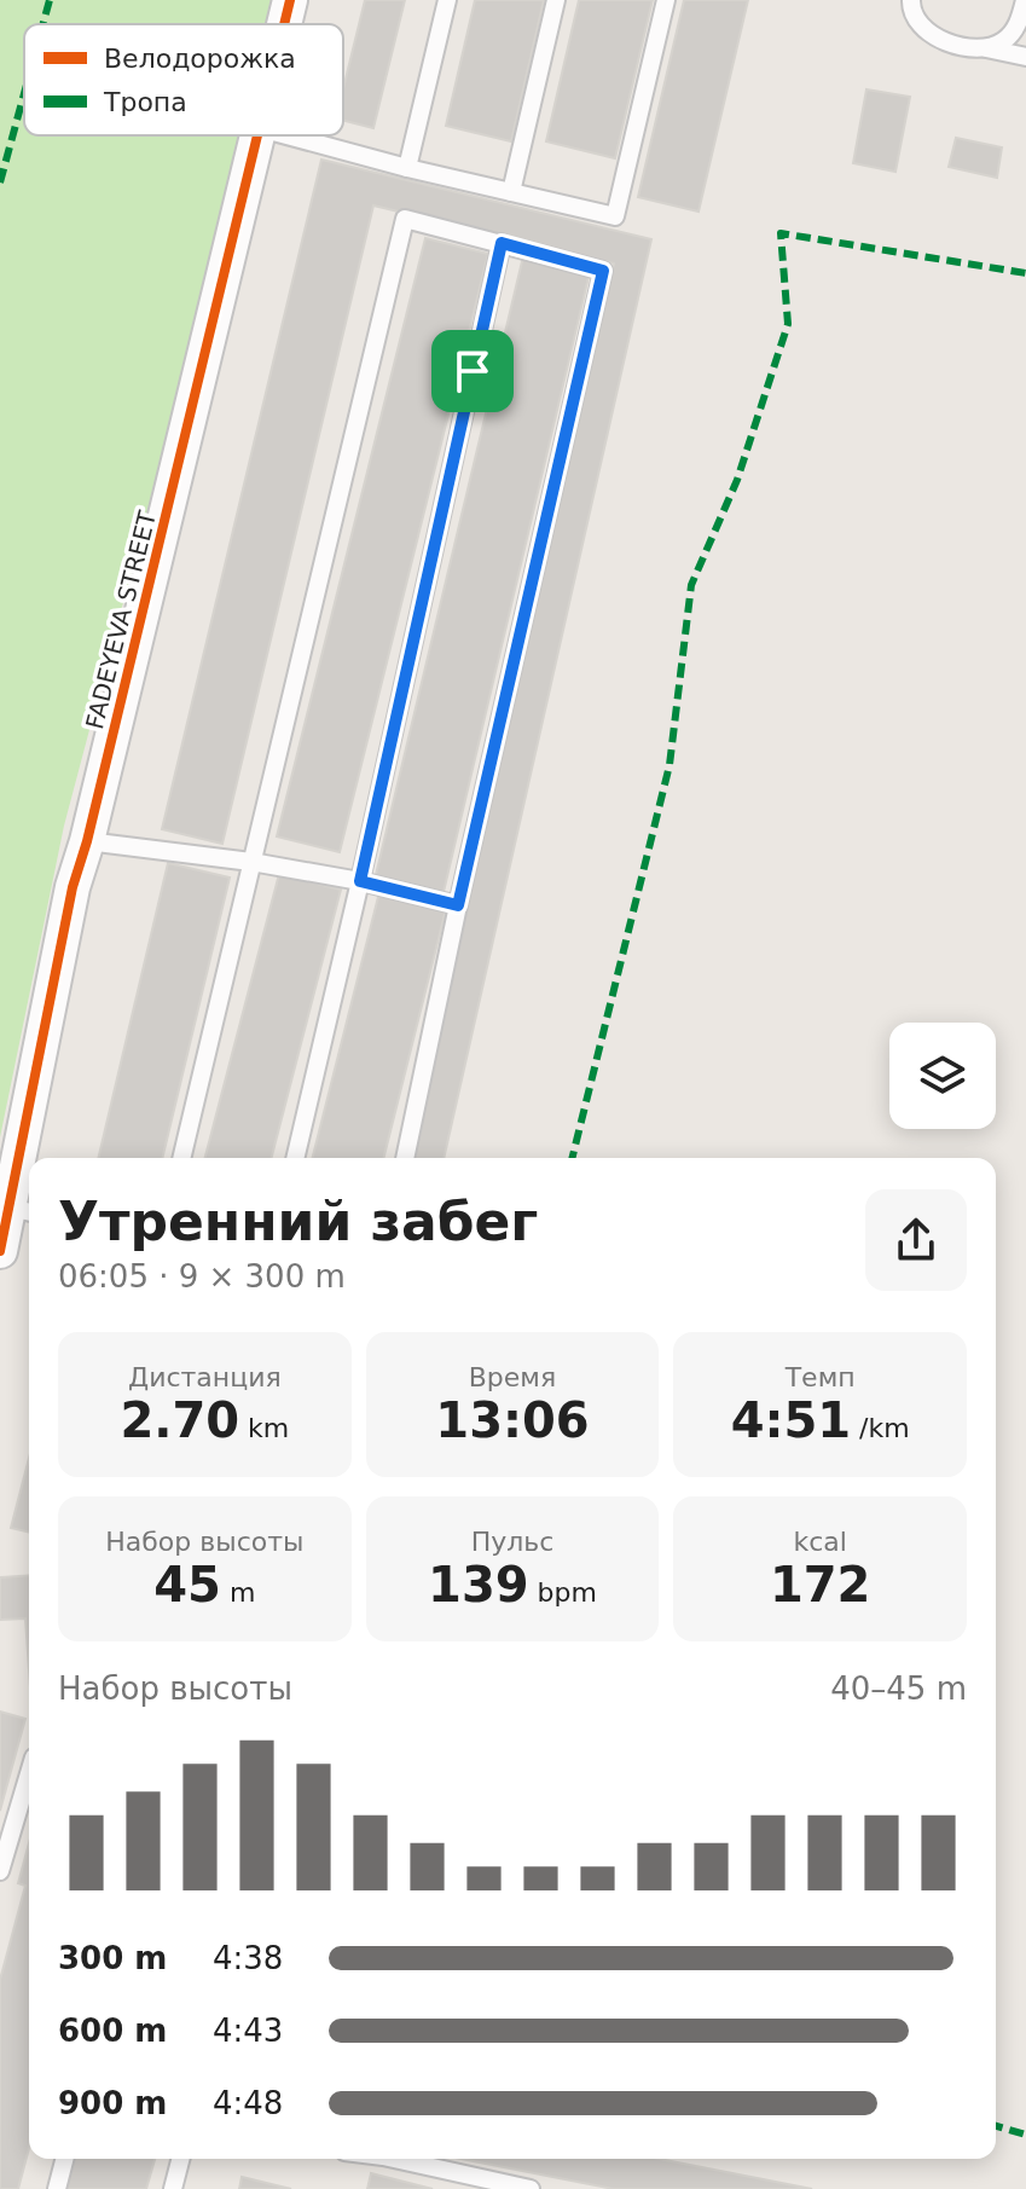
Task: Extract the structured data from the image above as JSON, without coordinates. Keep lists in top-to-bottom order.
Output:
{
  "streets": {
    "street": ["FADEYEVA STREET"]
  },
  "legend": ["Велодорожка", "Тропа"],
  "page": {
    "heading": ["Утренний забег", "06:05 · 9 × 300 m"],
    "stats": [
      ["Дистанция", "2.70 km"],
      ["Время", "13:06"],
      ["Темп", "4:51 /km"],
      ["Набор высоты", "45 m"],
      ["Пульс", "139 bpm"],
      ["kcal", "172"]
    ],
    "chart": ["Набор высоты", "40–45 m"],
    "list": [
      {
        "name": "300 m",
        "note": "4:38"
      },
      {
        "name": "600 m",
        "note": "4:43"
      },
      {
        "name": "900 m",
        "note": "4:48"
      }
    ]
  }
}
